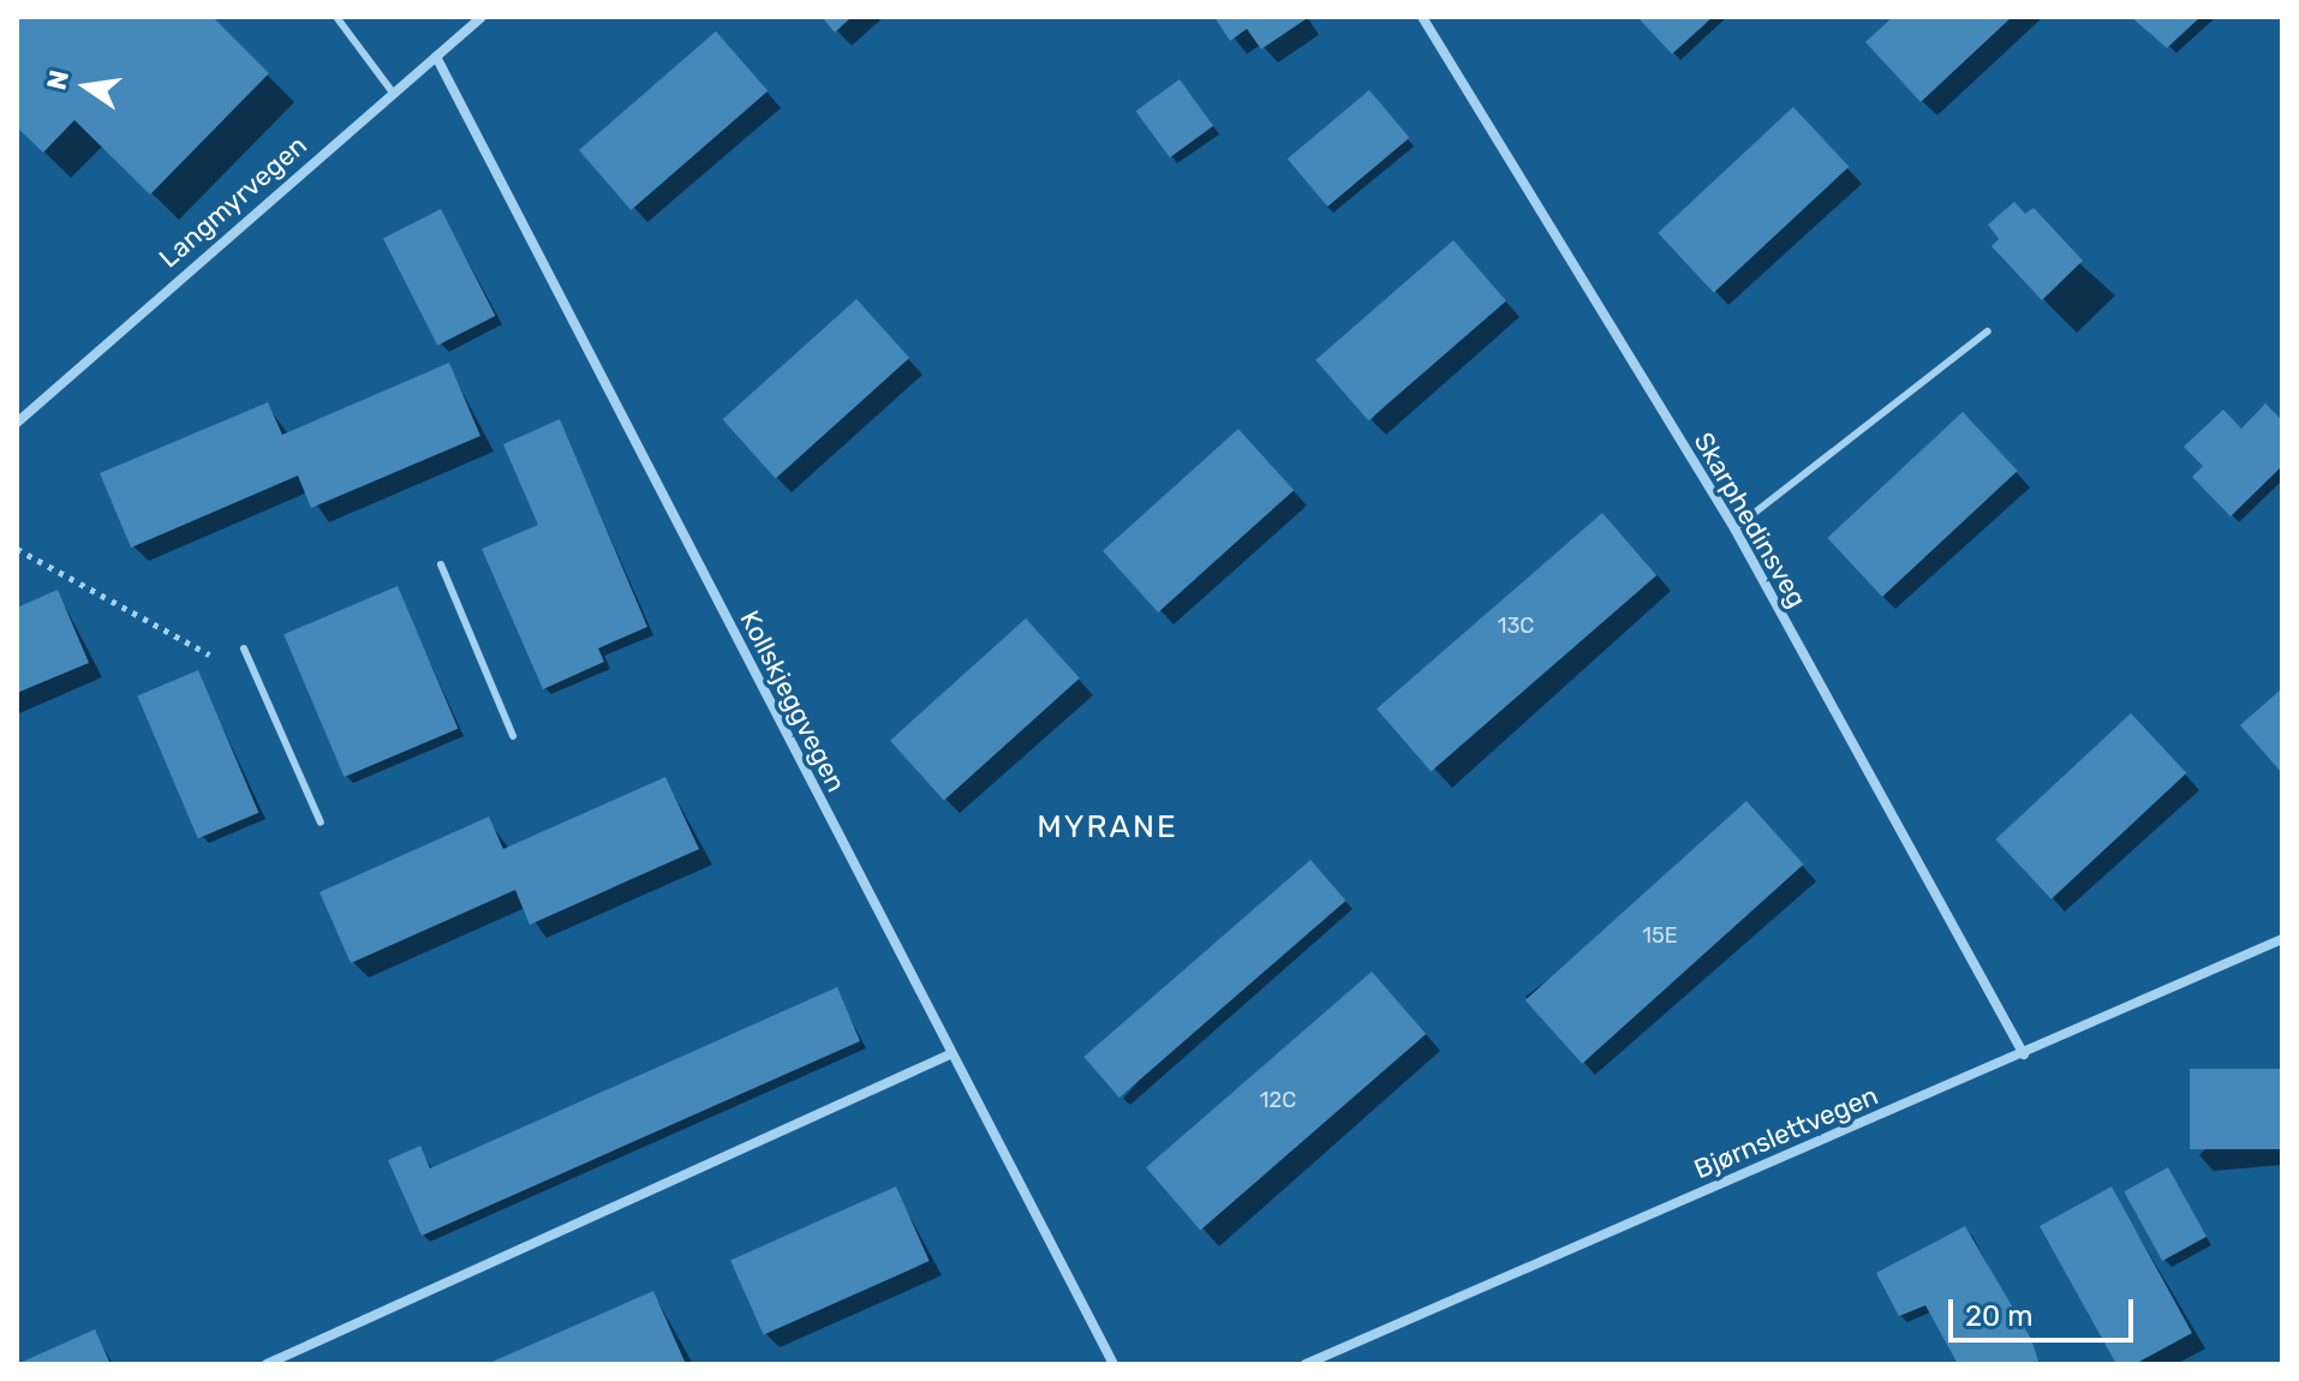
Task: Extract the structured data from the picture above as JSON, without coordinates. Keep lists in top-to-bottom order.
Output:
{
  "streets": {
    "street": [
      "Langmyrvegen",
      "Skarphedinsveg",
      "Kollskjeggvegen",
      "Bjørnslettvegen"
    ]
  },
  "crossings": [
    ["Langmyrvegen", "Kollskjeggvegen"],
    ["Skarphedinsveg", "Bjørnslettvegen"]
  ],
  "districts": ["MYRANE"],
  "house_numbers": ["13C", "15E", "12C"],
  "scale_bar": "20 m",
  "north": "left"
}
